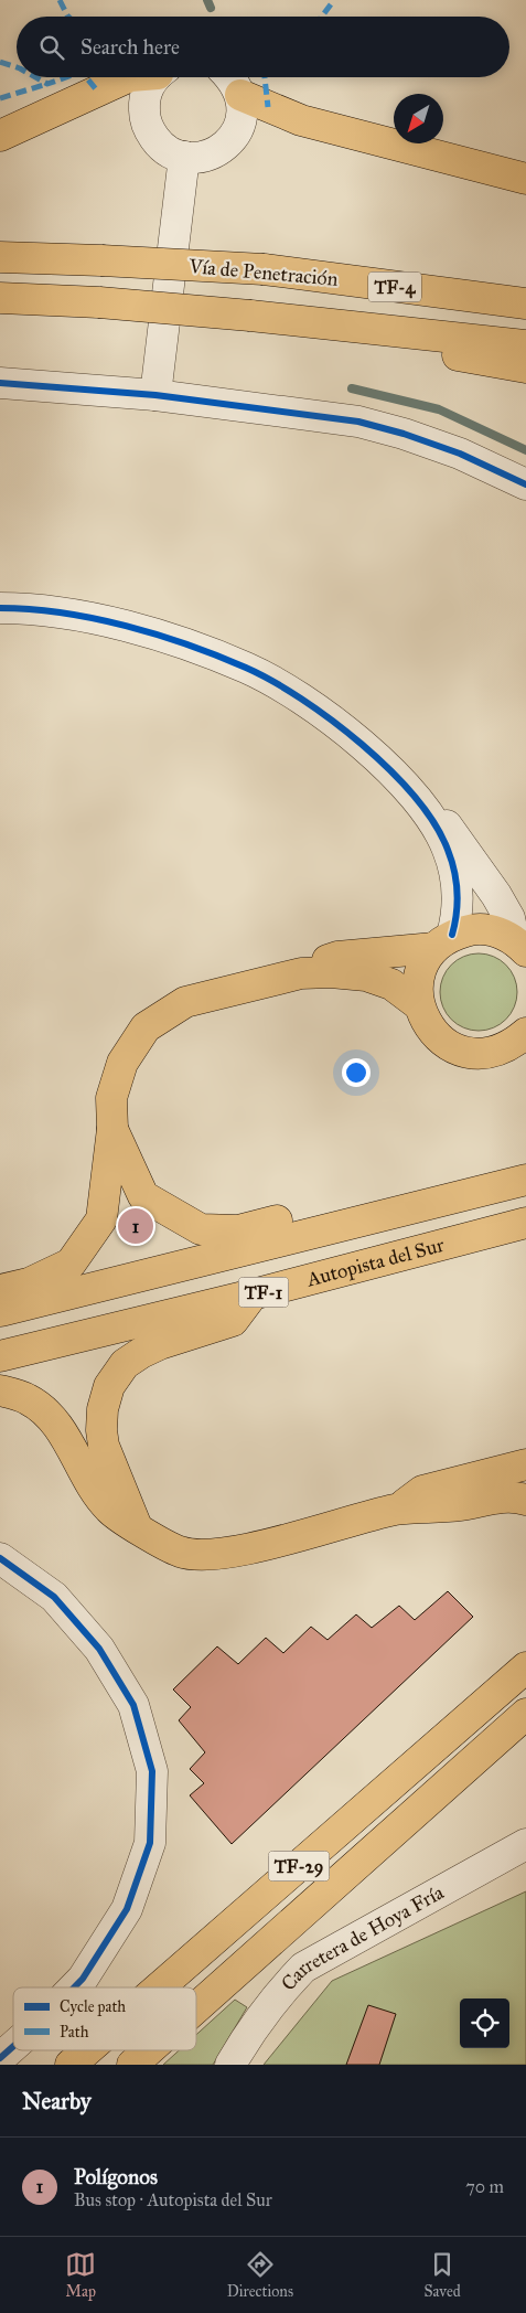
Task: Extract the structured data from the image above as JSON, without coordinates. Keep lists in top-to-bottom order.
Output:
{
  "streets": {
    "main road": [
      "Vía de Penetración",
      "TF-4",
      "Autopista del Sur",
      "TF-1",
      "TF-29"
    ],
    "street": ["Carretera de Hoya Fría"]
  },
  "legend": ["Cycle path", "Path"],
  "north": "bottom left",
  "page": {
    "search": "Search here",
    "pins": "1",
    "heading": "Nearby",
    "list": [
      {
        "mark": "1",
        "name": "Polígonos",
        "note": "Bus stop · Autopista del Sur",
        "value": "70 m"
      }
    ],
    "nav": ["Map", "Directions", "Saved"]
  }
}
